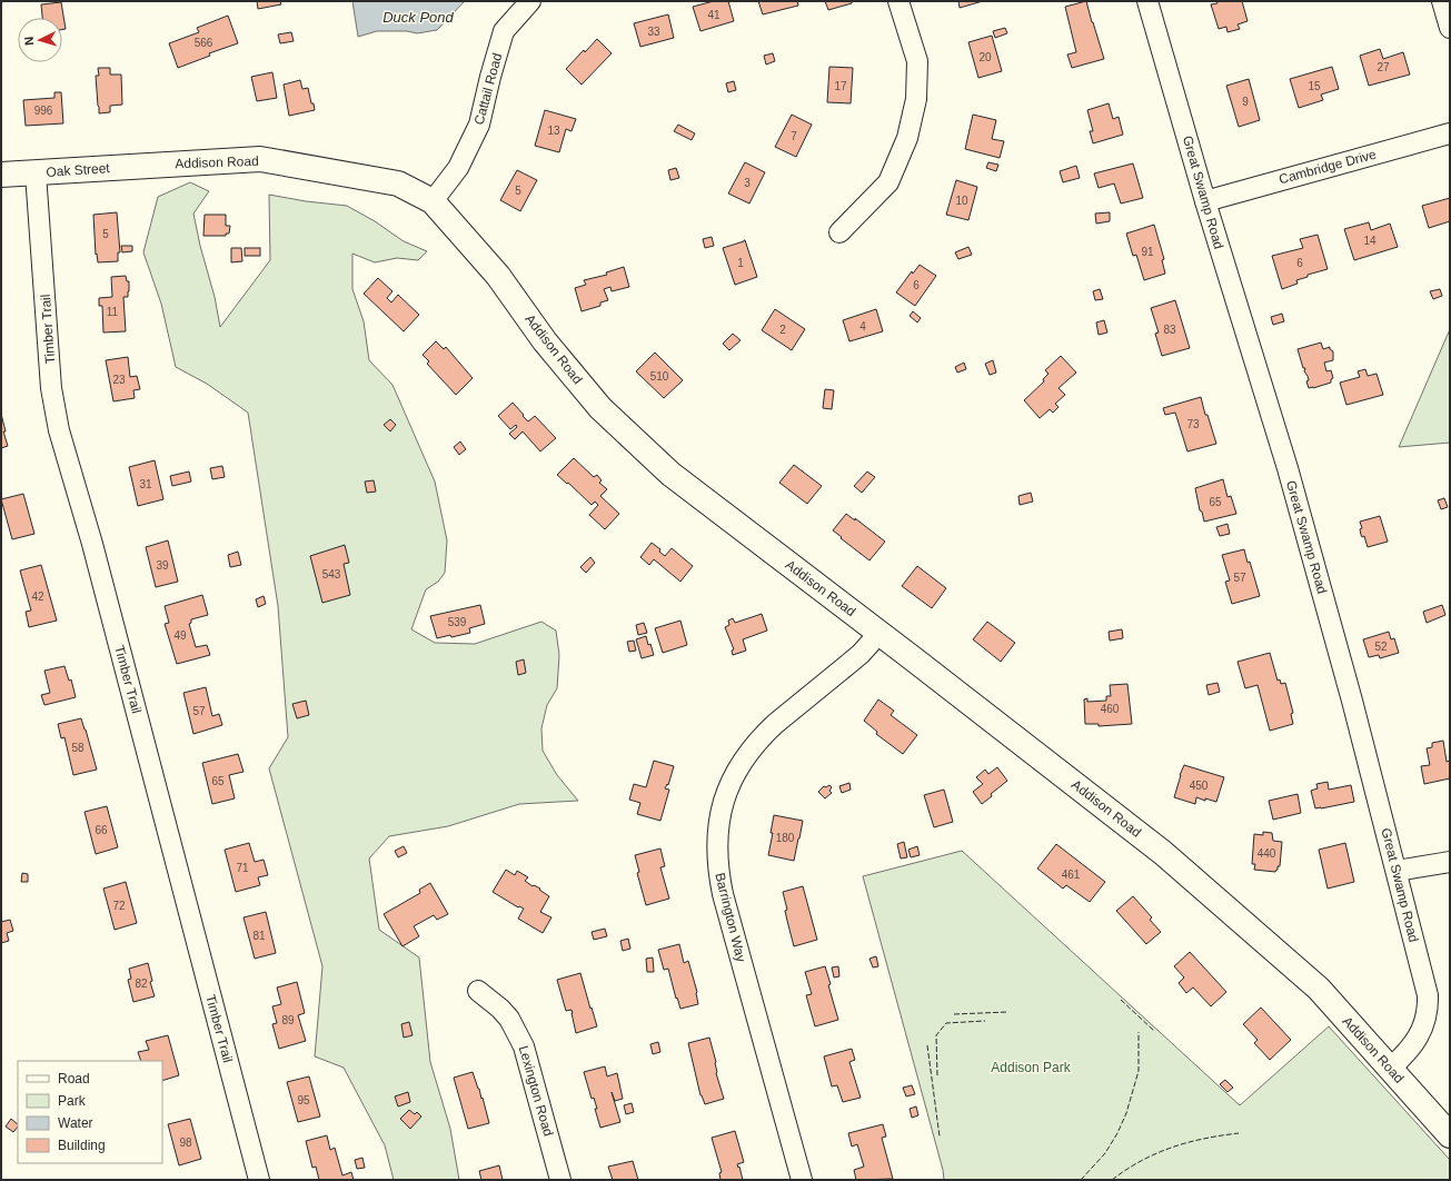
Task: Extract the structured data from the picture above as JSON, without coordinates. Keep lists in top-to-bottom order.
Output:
{
  "streets": {
    "main road": ["Addison Road", "Oak Street"],
    "street": [
      "Cattail Road",
      "Cambridge Drive",
      "Great Swamp Road",
      "Timber Trail",
      "Barrington Way",
      "Lexington Road"
    ]
  },
  "crossings": [
    ["Cattail Road", "Addison Road"],
    ["Addison Road", "Oak Street"],
    ["Addison Road", "Great Swamp Road"],
    ["Addison Road", "Barrington Way"],
    ["Cambridge Drive", "Great Swamp Road"],
    ["Oak Street", "Timber Trail"]
  ],
  "water": ["Duck Pond"],
  "parks": ["Addison Park"],
  "house_numbers": [
    "41",
    "33",
    "566",
    "20",
    "27",
    "17",
    "15",
    "9",
    "996",
    "13",
    "7",
    "3",
    "5",
    "10",
    "5",
    "14",
    "91",
    "1",
    "6",
    "6",
    "11",
    "4",
    "2",
    "83",
    "510",
    "23",
    "73",
    "31",
    "65",
    "39",
    "543",
    "57",
    "42",
    "539",
    "49",
    "52",
    "460",
    "57",
    "58",
    "65",
    "450",
    "66",
    "180",
    "440",
    "71",
    "461",
    "72",
    "81",
    "82",
    "89",
    "95",
    "98"
  ],
  "legend": [
    "Road",
    "Park",
    "Water",
    "Building"
  ],
  "north": "left"
}
